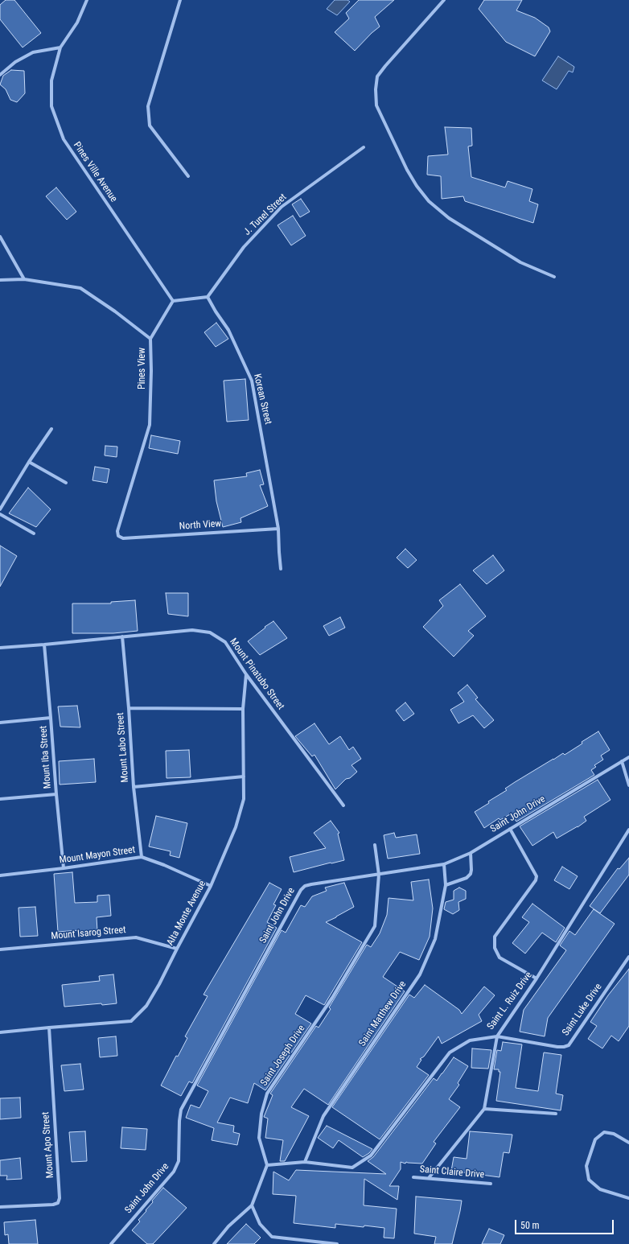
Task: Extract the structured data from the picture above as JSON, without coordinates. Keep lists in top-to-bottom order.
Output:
{
  "streets": {
    "street": [
      "Pines Ville Avenue",
      "J. Tunel Street",
      "Pines View",
      "Korean Street",
      "North View",
      "Mount Pinatubo Street",
      "Mount Labo Street",
      "Mount Iba Street",
      "Saint John Drive",
      "Mount Mayon Street",
      "Alta Monte Avenue",
      "Mount Isarog Street",
      "Saint L. Ruiz Drive",
      "Saint Luke Drive",
      "Saint Matthew Drive",
      "Saint Joseph Drive",
      "Mount Apo Street",
      "Saint Claire Drive"
    ]
  },
  "crossings": [
    ["J. Tunel Street", "Korean Street"],
    ["Pines View", "North View"],
    ["Korean Street", "North View"],
    ["Mount Pinatubo Street", "Mount Labo Street"],
    ["Mount Pinatubo Street", "Mount Iba Street"],
    ["Mount Pinatubo Street", "Alta Monte Avenue"],
    ["Mount Labo Street", "Mount Mayon Street"],
    ["Mount Iba Street", "Mount Mayon Street"],
    ["Saint John Drive", "Saint Matthew Drive"],
    ["Saint John Drive", "Saint Joseph Drive"],
    ["Mount Mayon Street", "Alta Monte Avenue"],
    ["Alta Monte Avenue", "Mount Isarog Street"],
    ["Alta Monte Avenue", "Mount Apo Street"],
    ["Saint L. Ruiz Drive", "Saint Luke Drive"],
    ["Saint L. Ruiz Drive", "Saint Matthew Drive"],
    ["Saint L. Ruiz Drive", "Saint Joseph Drive"]
  ],
  "scale_bar": "50 m"
}
